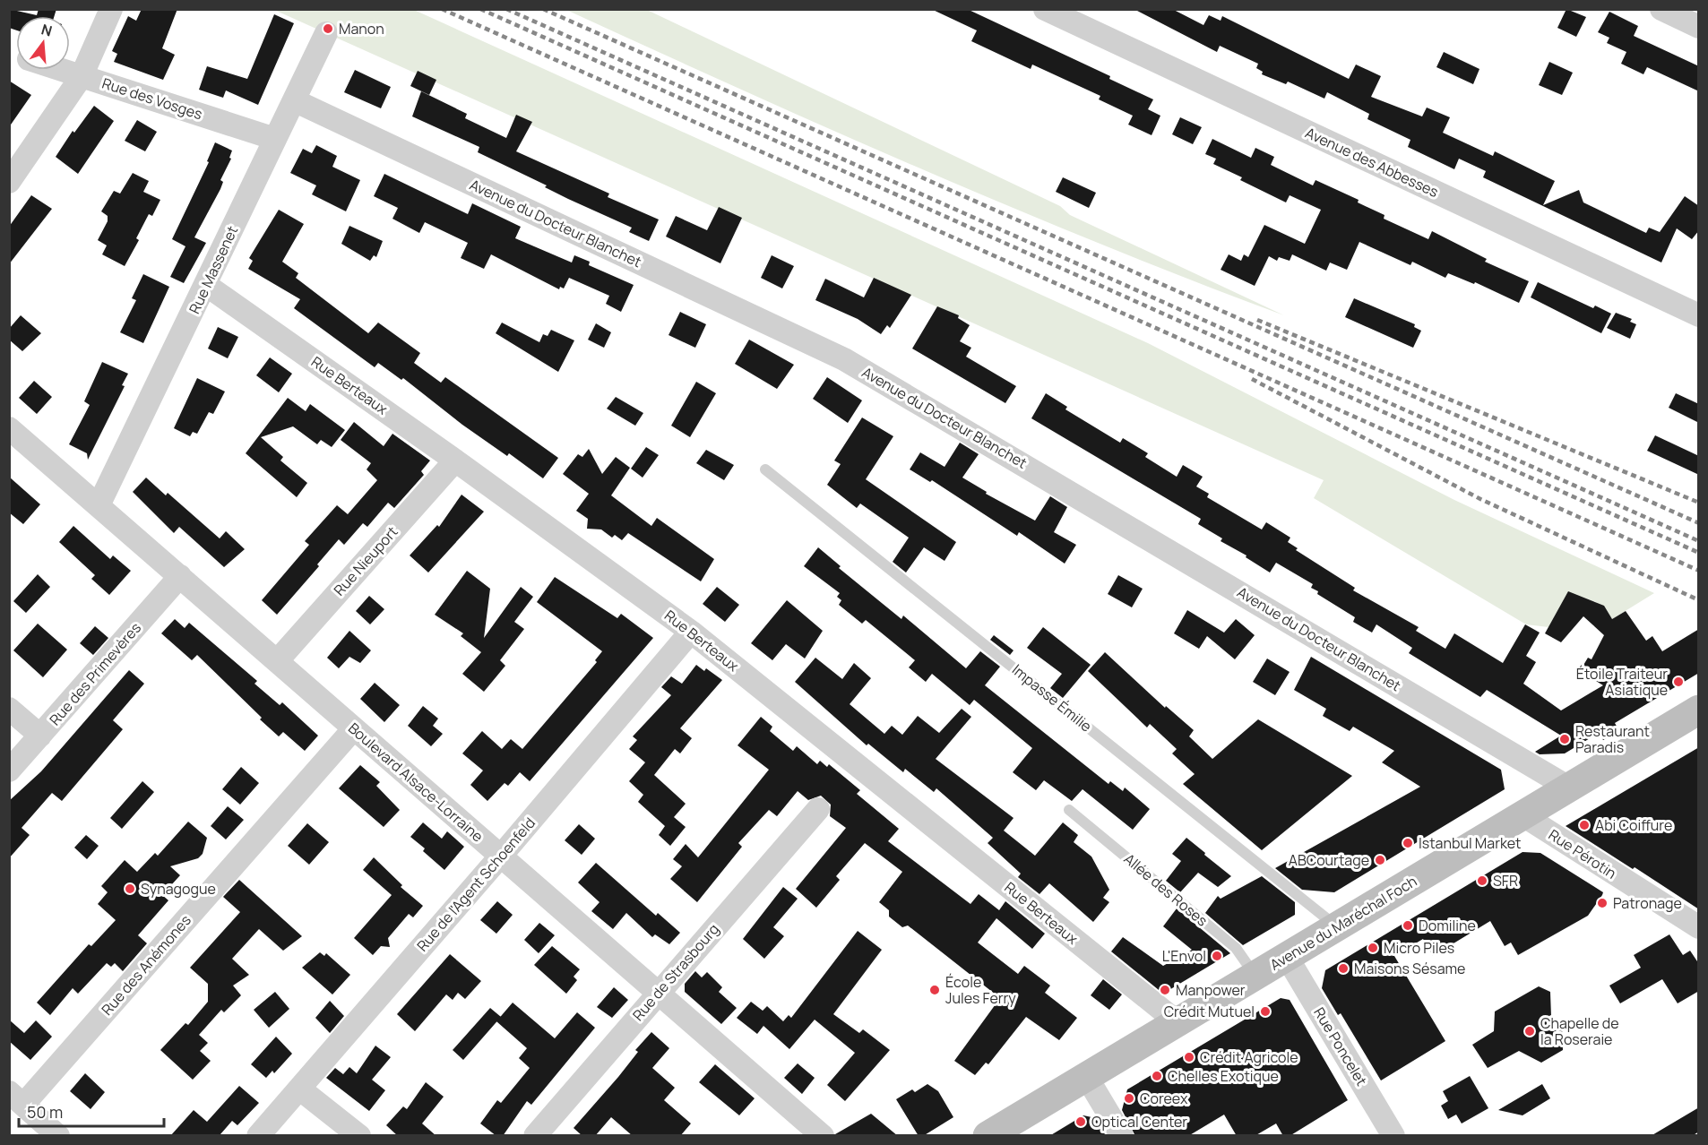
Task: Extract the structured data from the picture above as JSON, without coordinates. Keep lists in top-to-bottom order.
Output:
{
  "streets": {
    "street": [
      "Rue des Vosges",
      "Avenue des Abbesses",
      "Avenue du Docteur Blanchet",
      "Rue Massenet",
      "Rue Berteaux",
      "Rue Nieuport",
      "Rue des Primevères",
      "Boulevard Alsace-Lorraine",
      "Rue Pérotin",
      "Rue de l'Agent Schoenfeld",
      "Avenue du Maréchal Foch",
      "Rue des Anémones",
      "Rue de Strasbourg",
      "Rue Poncelet"
    ],
    "lane": ["Impasse Émilie", "Allée des Roses"]
  },
  "crossings": [
    ["Rue des Vosges", "Rue Massenet"],
    ["Avenue du Docteur Blanchet", "Rue Massenet"],
    ["Avenue du Docteur Blanchet", "Avenue du Maréchal Foch"],
    ["Rue Massenet", "Rue Berteaux"],
    ["Rue Massenet", "Boulevard Alsace-Lorraine"],
    ["Rue Berteaux", "Rue Nieuport"],
    ["Rue Berteaux", "Rue de l'Agent Schoenfeld"],
    ["Rue Berteaux", "Avenue du Maréchal Foch"],
    ["Rue Nieuport", "Boulevard Alsace-Lorraine"],
    ["Rue des Primevères", "Boulevard Alsace-Lorraine"],
    ["Impasse Émilie", "Avenue du Maréchal Foch"],
    ["Boulevard Alsace-Lorraine", "Rue de l'Agent Schoenfeld"],
    ["Boulevard Alsace-Lorraine", "Rue des Anémones"],
    ["Boulevard Alsace-Lorraine", "Rue de Strasbourg"],
    ["Rue Pérotin", "Avenue du Maréchal Foch"],
    ["Allée des Roses", "Avenue du Maréchal Foch"],
    ["Avenue du Maréchal Foch", "Rue Poncelet"]
  ],
  "places": [
    "Manon",
    "Étoile Traiteur Asiatique",
    "Restaurant Paradis",
    "Abi Coiffure",
    "Istanbul Market",
    "ABCourtage",
    "SFR",
    "Synagogue",
    "Patronage",
    "Domiline",
    "Micro Piles",
    "L'Envol",
    "Maisons Sésame",
    "École Jules Ferry",
    "Manpower",
    "Crédit Mutuel",
    "Chapelle de la Roseraie",
    "Crédit Agricole",
    "Chelles Exotique",
    "Coreex",
    "Optical Center"
  ],
  "scale_bar": "50 m",
  "north": "top"
}
